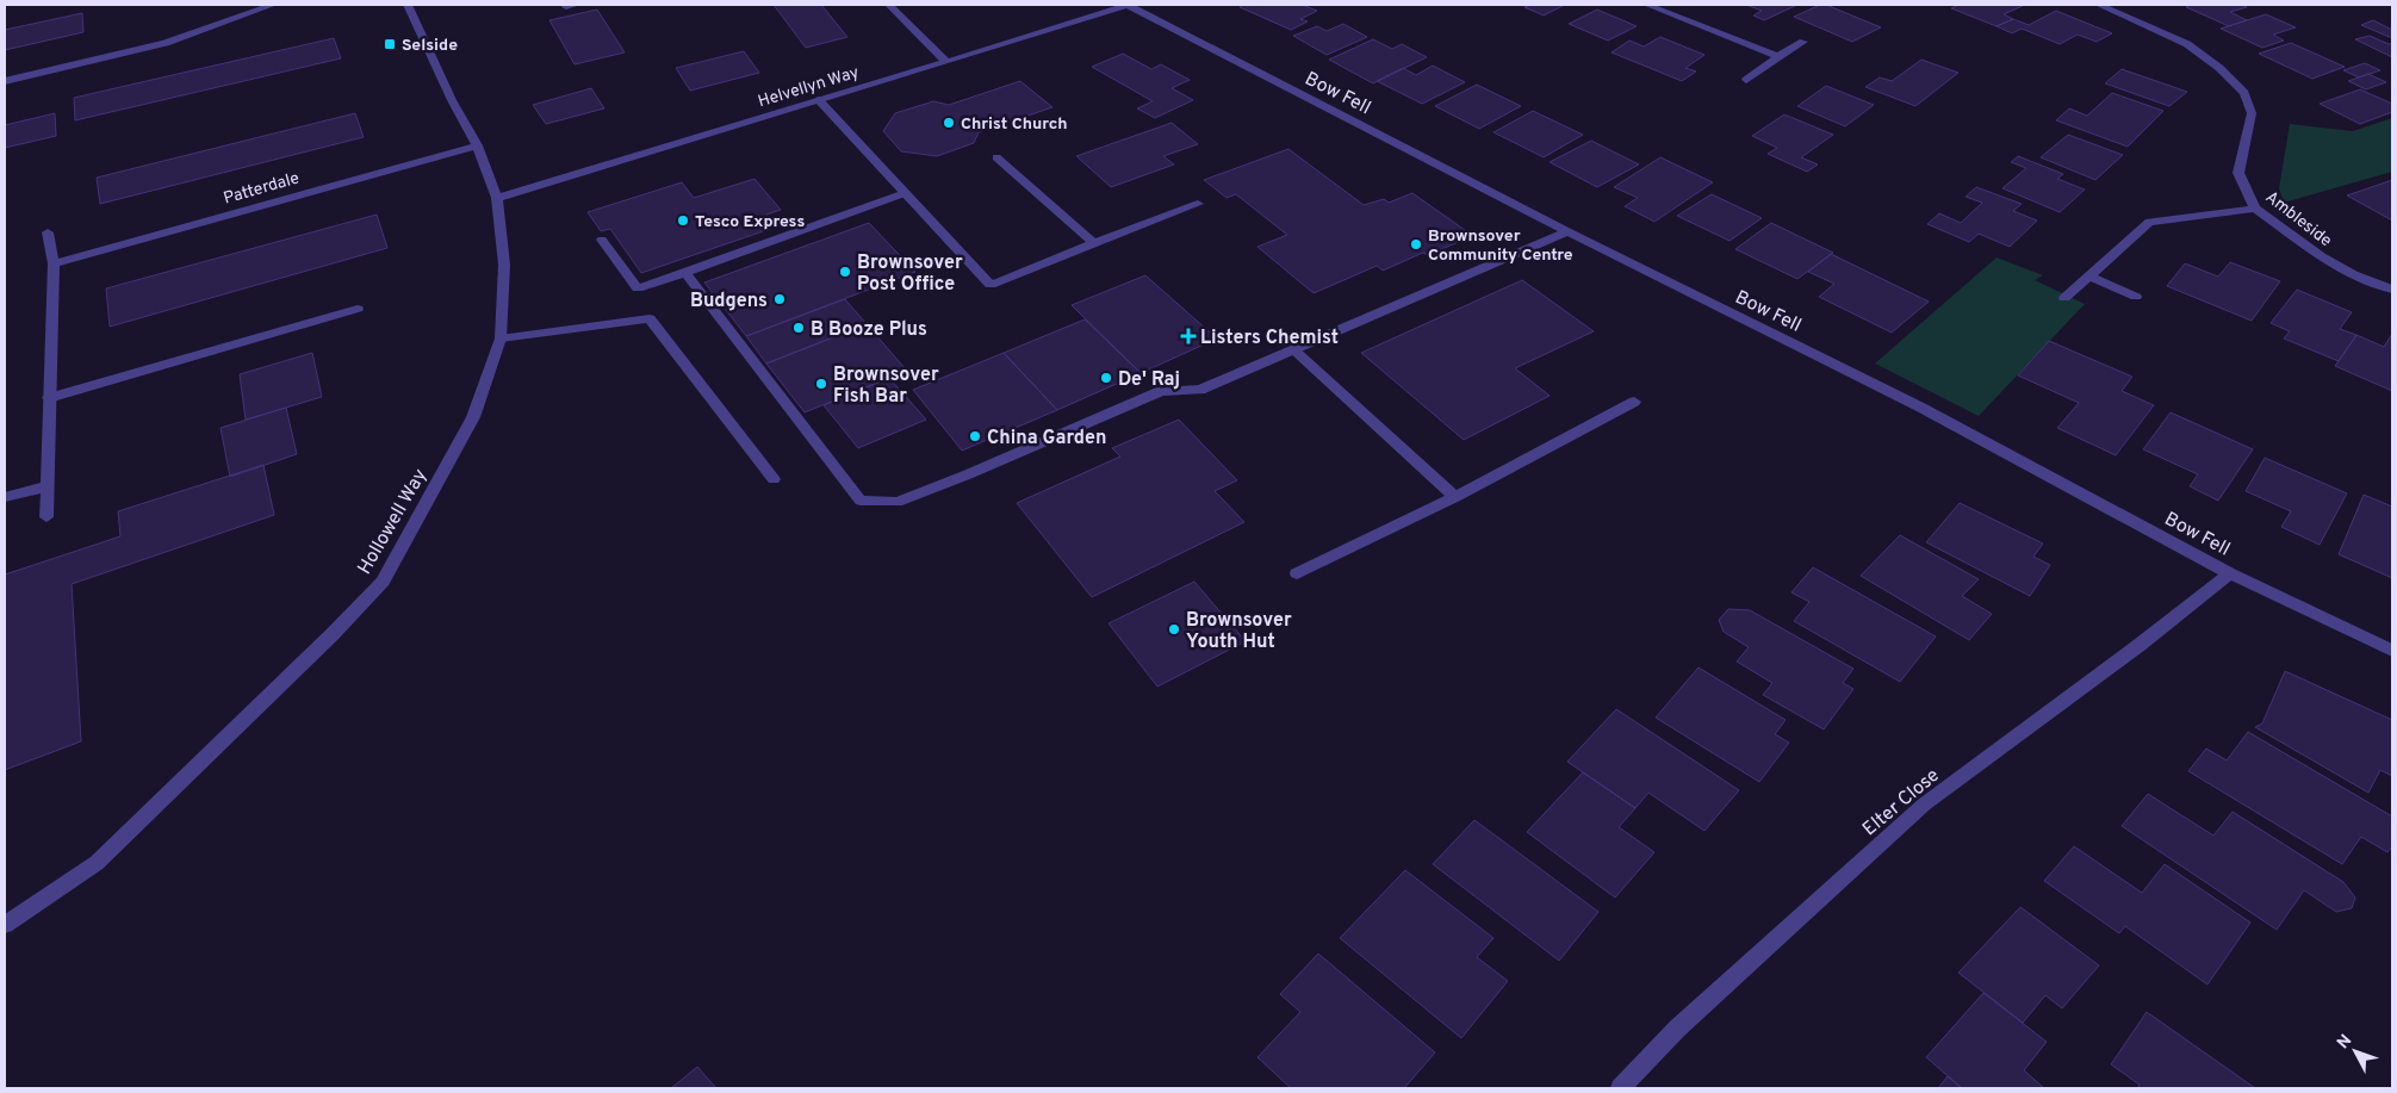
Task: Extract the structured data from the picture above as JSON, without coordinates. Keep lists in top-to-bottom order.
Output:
{
  "streets": {
    "street": [
      "Helvellyn Way",
      "Bow Fell",
      "Patterdale",
      "Ambleside",
      "Hollowell Way",
      "Elter Close"
    ]
  },
  "crossings": [
    ["Helvellyn Way", "Bow Fell"],
    ["Helvellyn Way", "Hollowell Way"],
    ["Bow Fell", "Elter Close"],
    ["Patterdale", "Hollowell Way"]
  ],
  "places": {
    "transit": ["Selside"],
    "other": [
      "Christ Church",
      "Tesco Express",
      "Brownsover Community Centre",
      "Brownsover Post Office",
      "Budgens",
      "B Booze Plus",
      "De' Raj",
      "Brownsover Fish Bar",
      "China Garden",
      "Brownsover Youth Hut"
    ],
    "health": ["Listers Chemist"]
  },
  "north": "top left"
}
